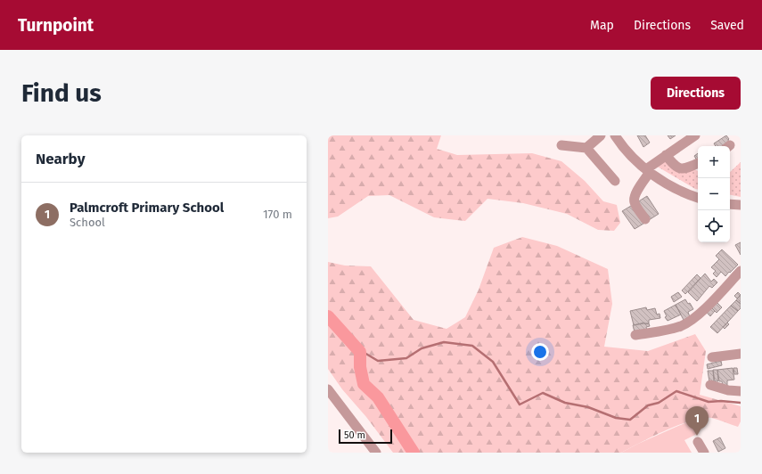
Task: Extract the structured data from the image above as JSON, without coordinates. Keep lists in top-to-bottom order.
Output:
{
  "scale_bar": "50 m",
  "page": {
    "header": "Turnpoint",
    "nav": ["Map", "Directions", "Saved"],
    "buttons": "Directions",
    "title": "Find us",
    "heading": "Nearby",
    "map_buttons": ["+", "−"],
    "list": [
      {
        "mark": "1",
        "name": "Palmcroft Primary School",
        "note": "School",
        "value": "170 m"
      }
    ],
    "pins": "1",
    "scale": "50 m"
  }
}
